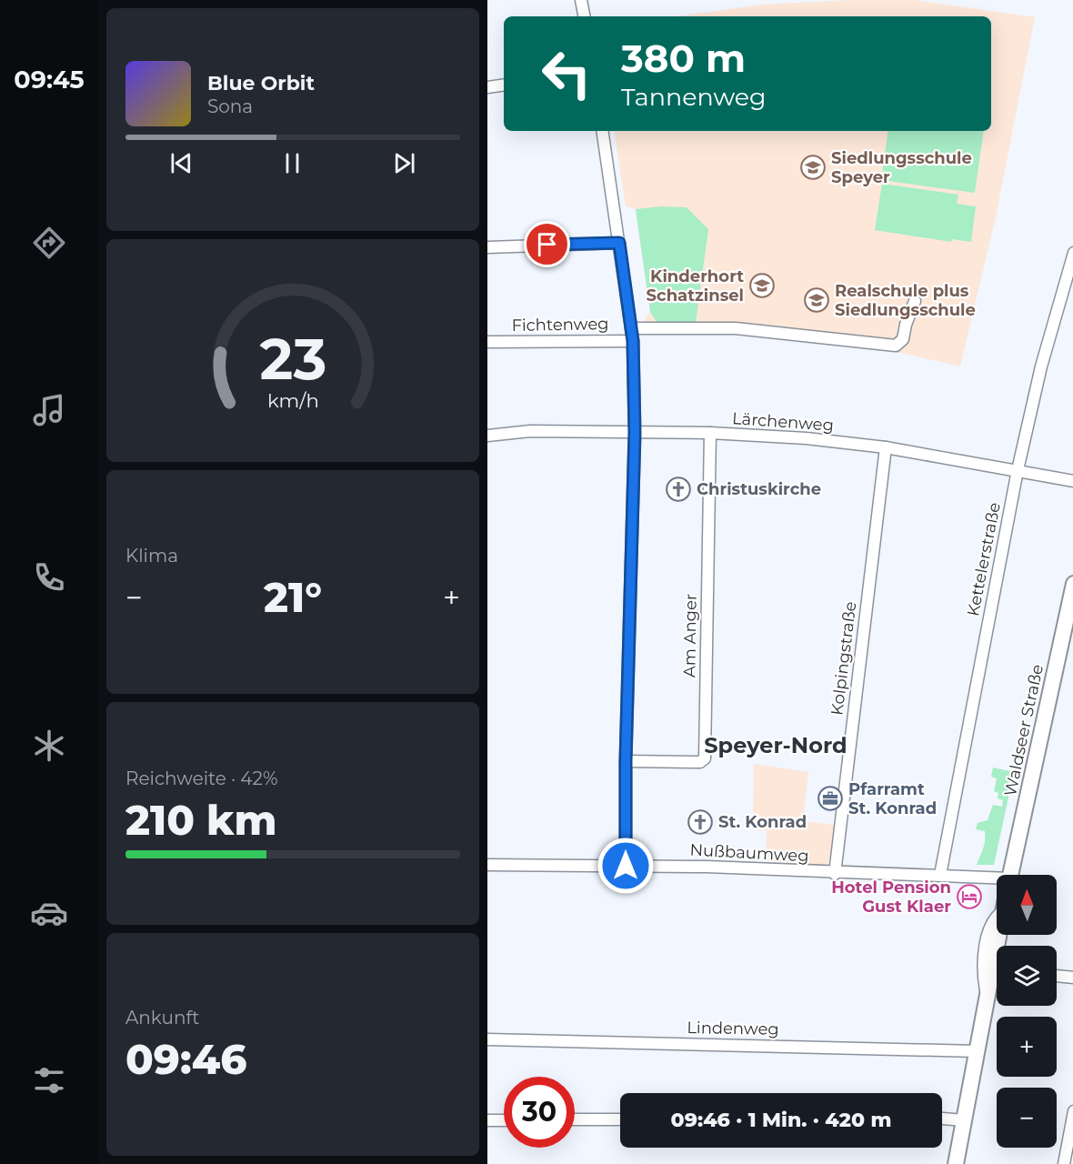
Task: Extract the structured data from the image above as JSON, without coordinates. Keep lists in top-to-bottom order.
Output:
{
  "streets": {
    "main road": ["Waldseer Straße"],
    "street": [
      "Fichtenweg",
      "Lärchenweg",
      "Kettelerstraße",
      "Am Anger",
      "Kolpingstraße",
      "Nußbaumweg",
      "Lindenweg"
    ]
  },
  "crossings": [
    ["Lärchenweg", "Kettelerstraße"],
    ["Lärchenweg", "Am Anger"],
    ["Lärchenweg", "Kolpingstraße"],
    ["Kettelerstraße", "Nußbaumweg"],
    ["Kolpingstraße", "Nußbaumweg"]
  ],
  "districts": ["Speyer-Nord"],
  "places": {
    "school or university": ["Siedlungsschule Speyer", "Kinderhort Schatzinsel", "Realschule plus Siedlungsschule"],
    "church": ["Christuskirche", "St. Konrad"],
    "office": ["Pfarramt St. Konrad"],
    "hotel": ["Hotel Pension Gust Klaer"]
  },
  "north": "top",
  "page": {
    "tabs": "09:45",
    "turn": ["380 m", "Tannenweg"],
    "song": ["Blue Orbit", "Sona"],
    "tile": [
      "Klima",
      ["Reichweite · 42%", "210 km"],
      ["Ankunft", "09:46"]
    ],
    "heat": ["−", "21°", "+"],
    "map_buttons": ["+", "−"],
    "limit": "30",
    "trip": "09:46 · 1 Min. · 420 m",
    "gauge": ["23", "km/h"]
  }
}
